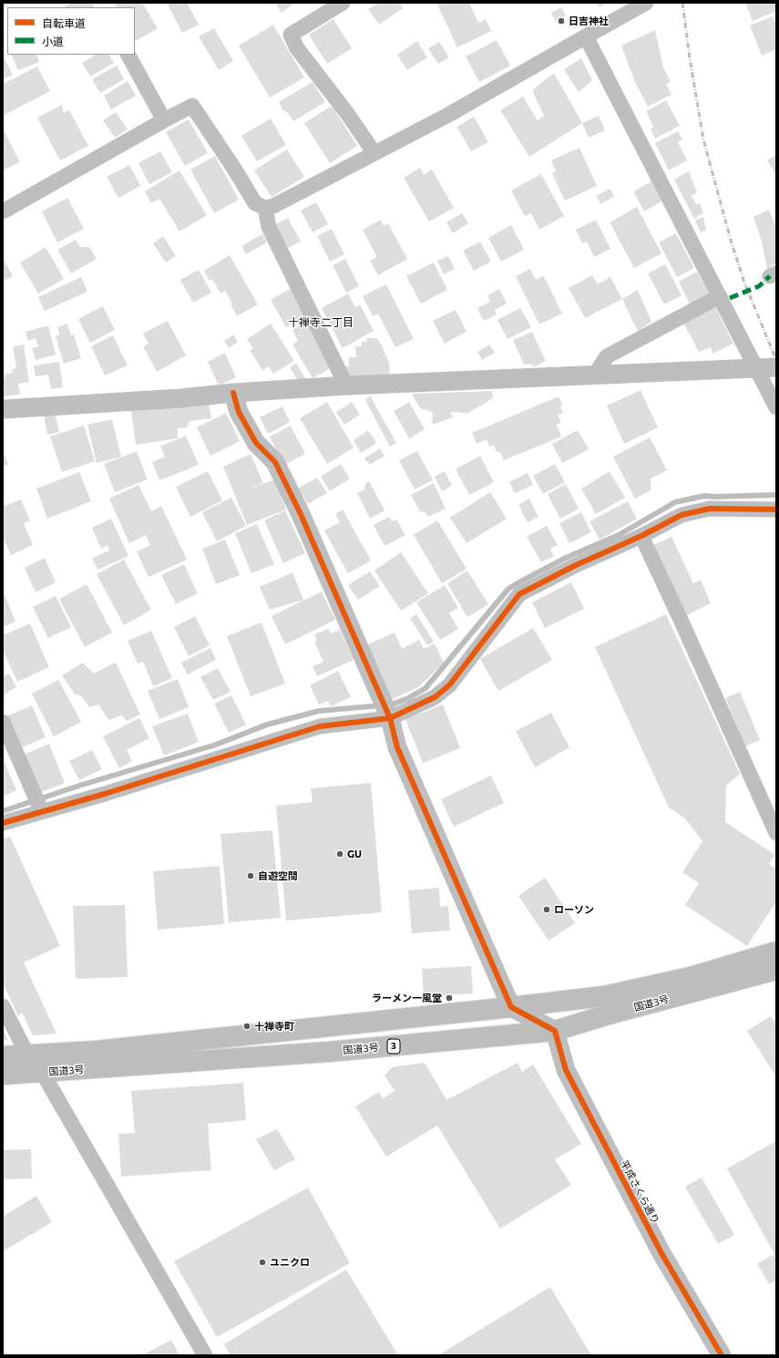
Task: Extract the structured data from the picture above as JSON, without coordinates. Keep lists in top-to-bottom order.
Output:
{
  "streets": {
    "highway": ["国道3号", "3"],
    "street": ["平成さくら通り"]
  },
  "crossings": [
    ["国道3号", "平成さくら通り"]
  ],
  "districts": ["十禅寺二丁目"],
  "places": [
    "日吉神社",
    "GU",
    "自遊空間",
    "ローソン",
    "ラーメン一風堂",
    "十禅寺町",
    "ユニクロ"
  ],
  "legend": ["自転車道", "小道"]
}
